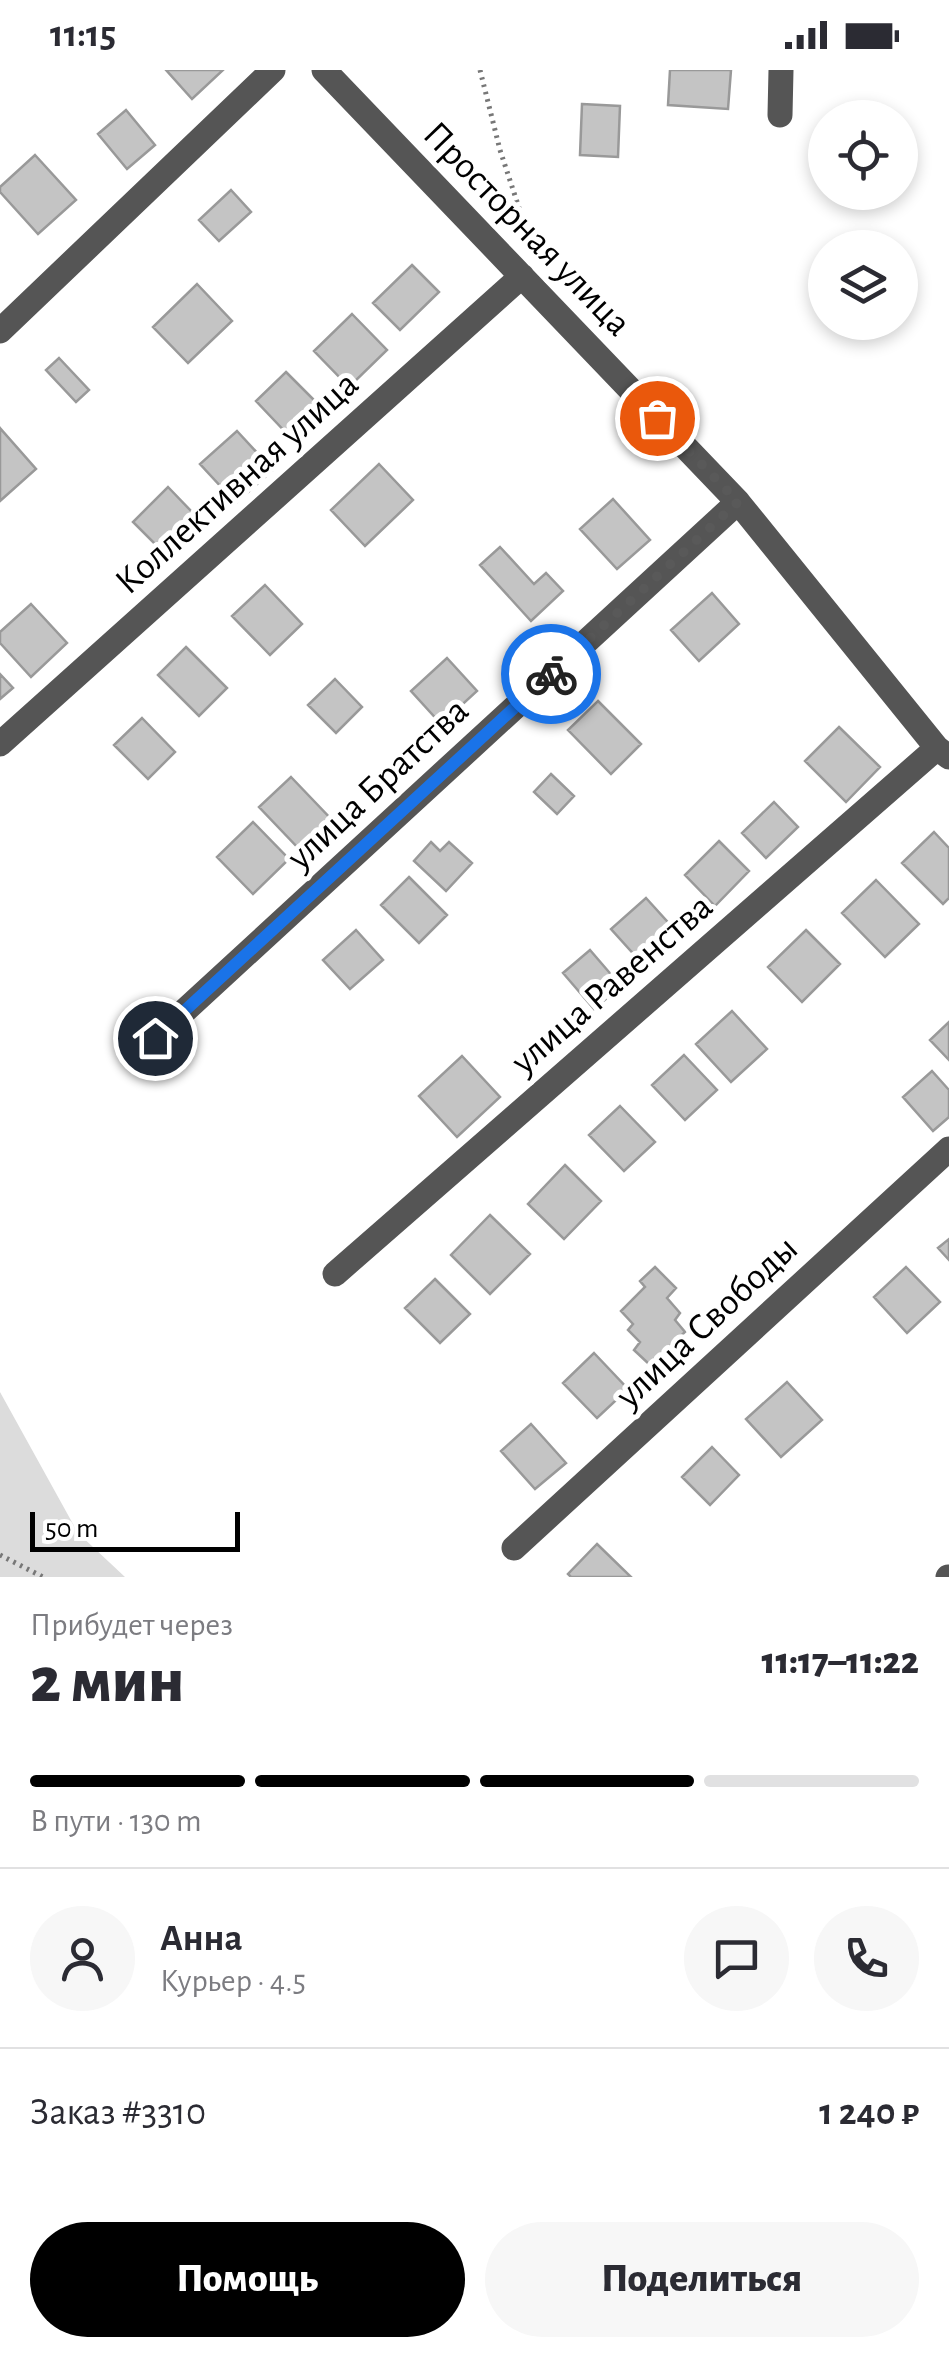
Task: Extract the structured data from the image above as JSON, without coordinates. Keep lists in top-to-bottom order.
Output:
{
  "streets": {
    "street": [
      "Просторная улица",
      "Коллективная улица",
      "улица Братства",
      "улица Равенства",
      "улица Свободы"
    ]
  },
  "crossings": [
    ["Просторная улица", "Коллективная улица"],
    ["Просторная улица", "улица Братства"],
    ["Просторная улица", "улица Равенства"]
  ],
  "scale_bar": "50 m",
  "page": {
    "status": "11:15",
    "scale": "50 m",
    "heading": ["2 мин", "Прибудет через", "11:17–11:22"],
    "panel": [
      "Анна",
      "Курьер · 4.5",
      "Заказ #3310",
      "1 240 ₽"
    ],
    "bar": "В пути · 130 m",
    "buttons": ["Помощь", "Поделиться"]
  }
}
